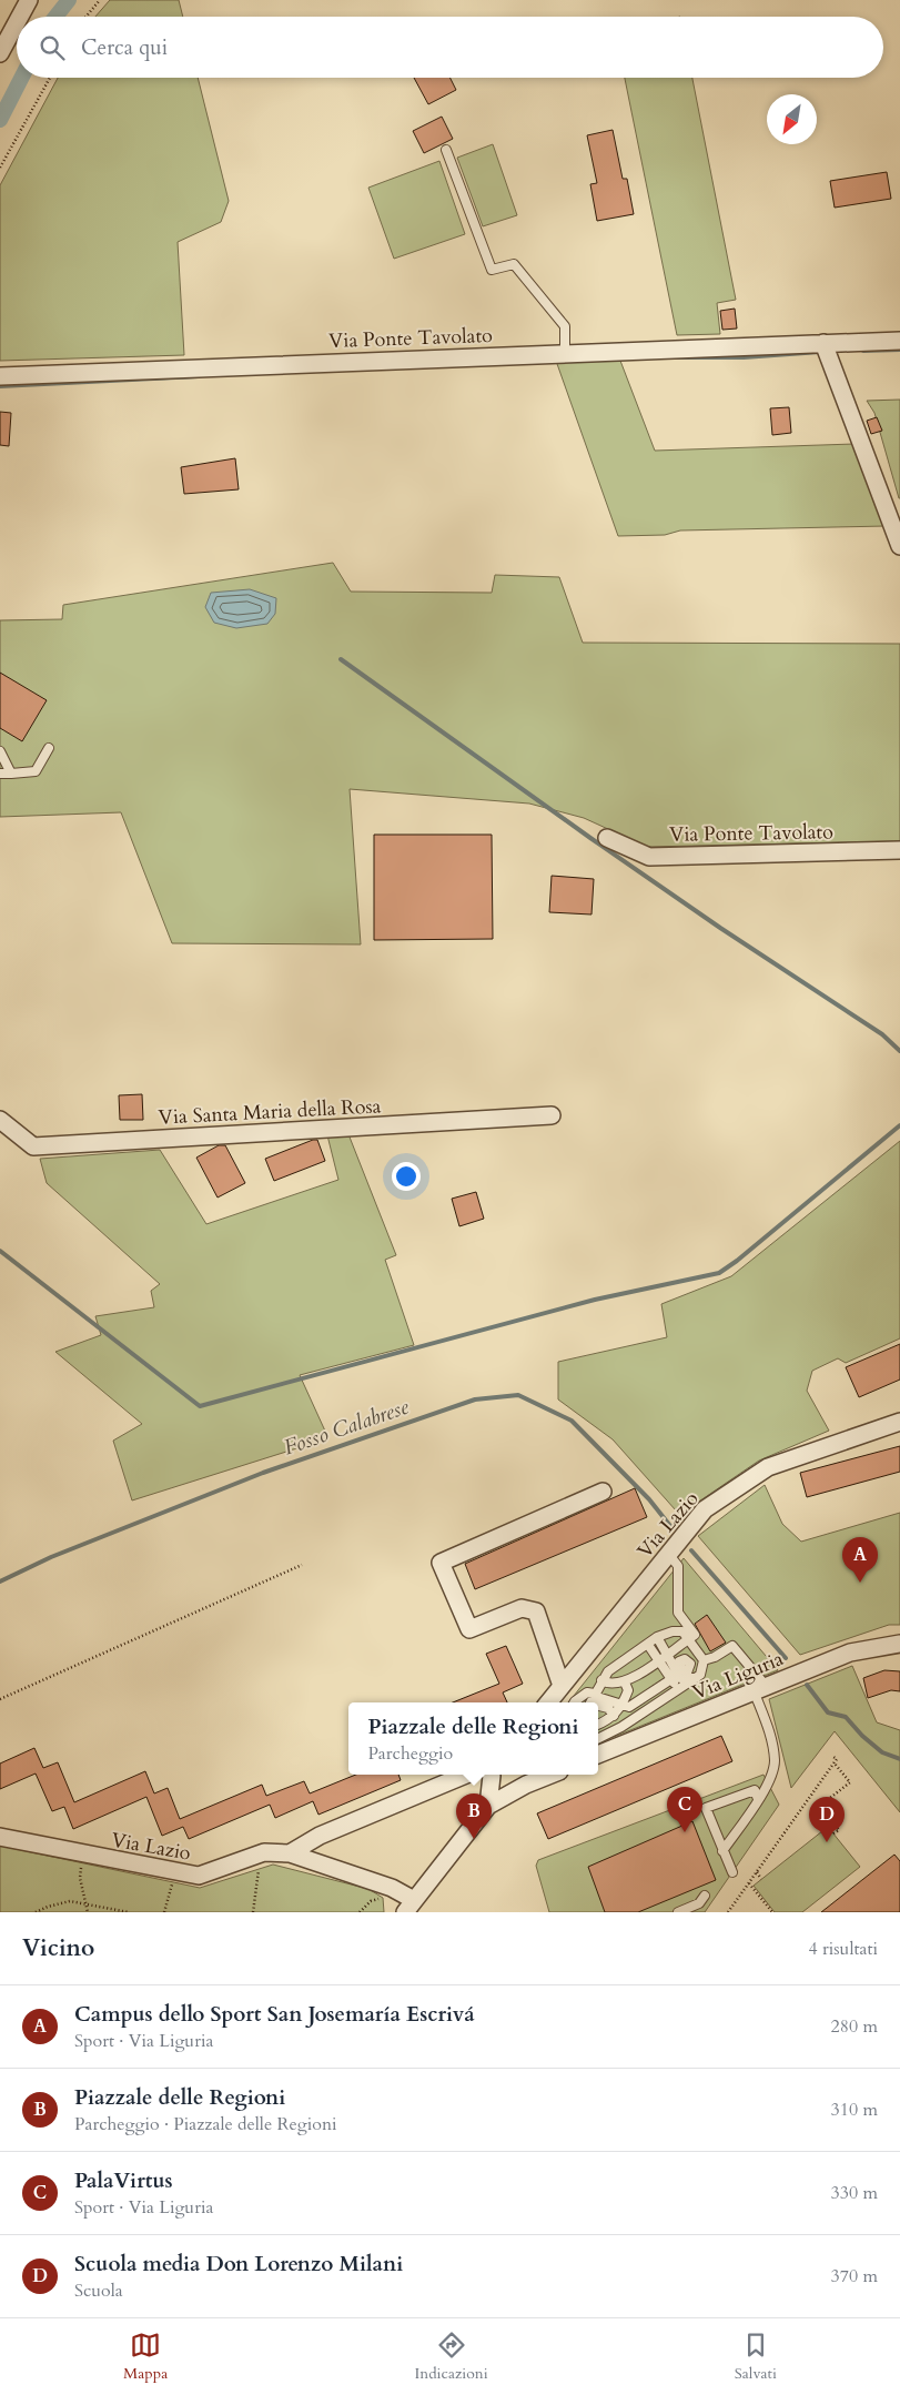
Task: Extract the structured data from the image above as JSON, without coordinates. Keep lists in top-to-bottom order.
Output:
{
  "streets": {
    "street": [
      "Via Ponte Tavolato",
      "Via Santa Maria della Rosa",
      "Via Lazio",
      "Via Liguria"
    ]
  },
  "water": ["Fosso Calabrese"],
  "north": "bottom left",
  "page": {
    "search": "Cerca qui",
    "pins": [
      "A",
      "C",
      "B",
      "D"
    ],
    "popup": ["Piazzale delle Regioni", "Parcheggio"],
    "heading": ["Vicino", "4 risultati"],
    "list": [
      {
        "mark": "A",
        "name": "Campus dello Sport San Josemaría Escrivá",
        "note": "Sport · Via Liguria",
        "value": "280 m"
      },
      {
        "mark": "B",
        "name": "Piazzale delle Regioni",
        "note": "Parcheggio · Piazzale delle Regioni",
        "value": "310 m"
      },
      {
        "mark": "C",
        "name": "PalaVirtus",
        "note": "Sport · Via Liguria",
        "value": "330 m"
      },
      {
        "mark": "D",
        "name": "Scuola media Don Lorenzo Milani",
        "note": "Scuola",
        "value": "370 m"
      }
    ],
    "nav": ["Mappa", "Indicazioni", "Salvati"]
  }
}
